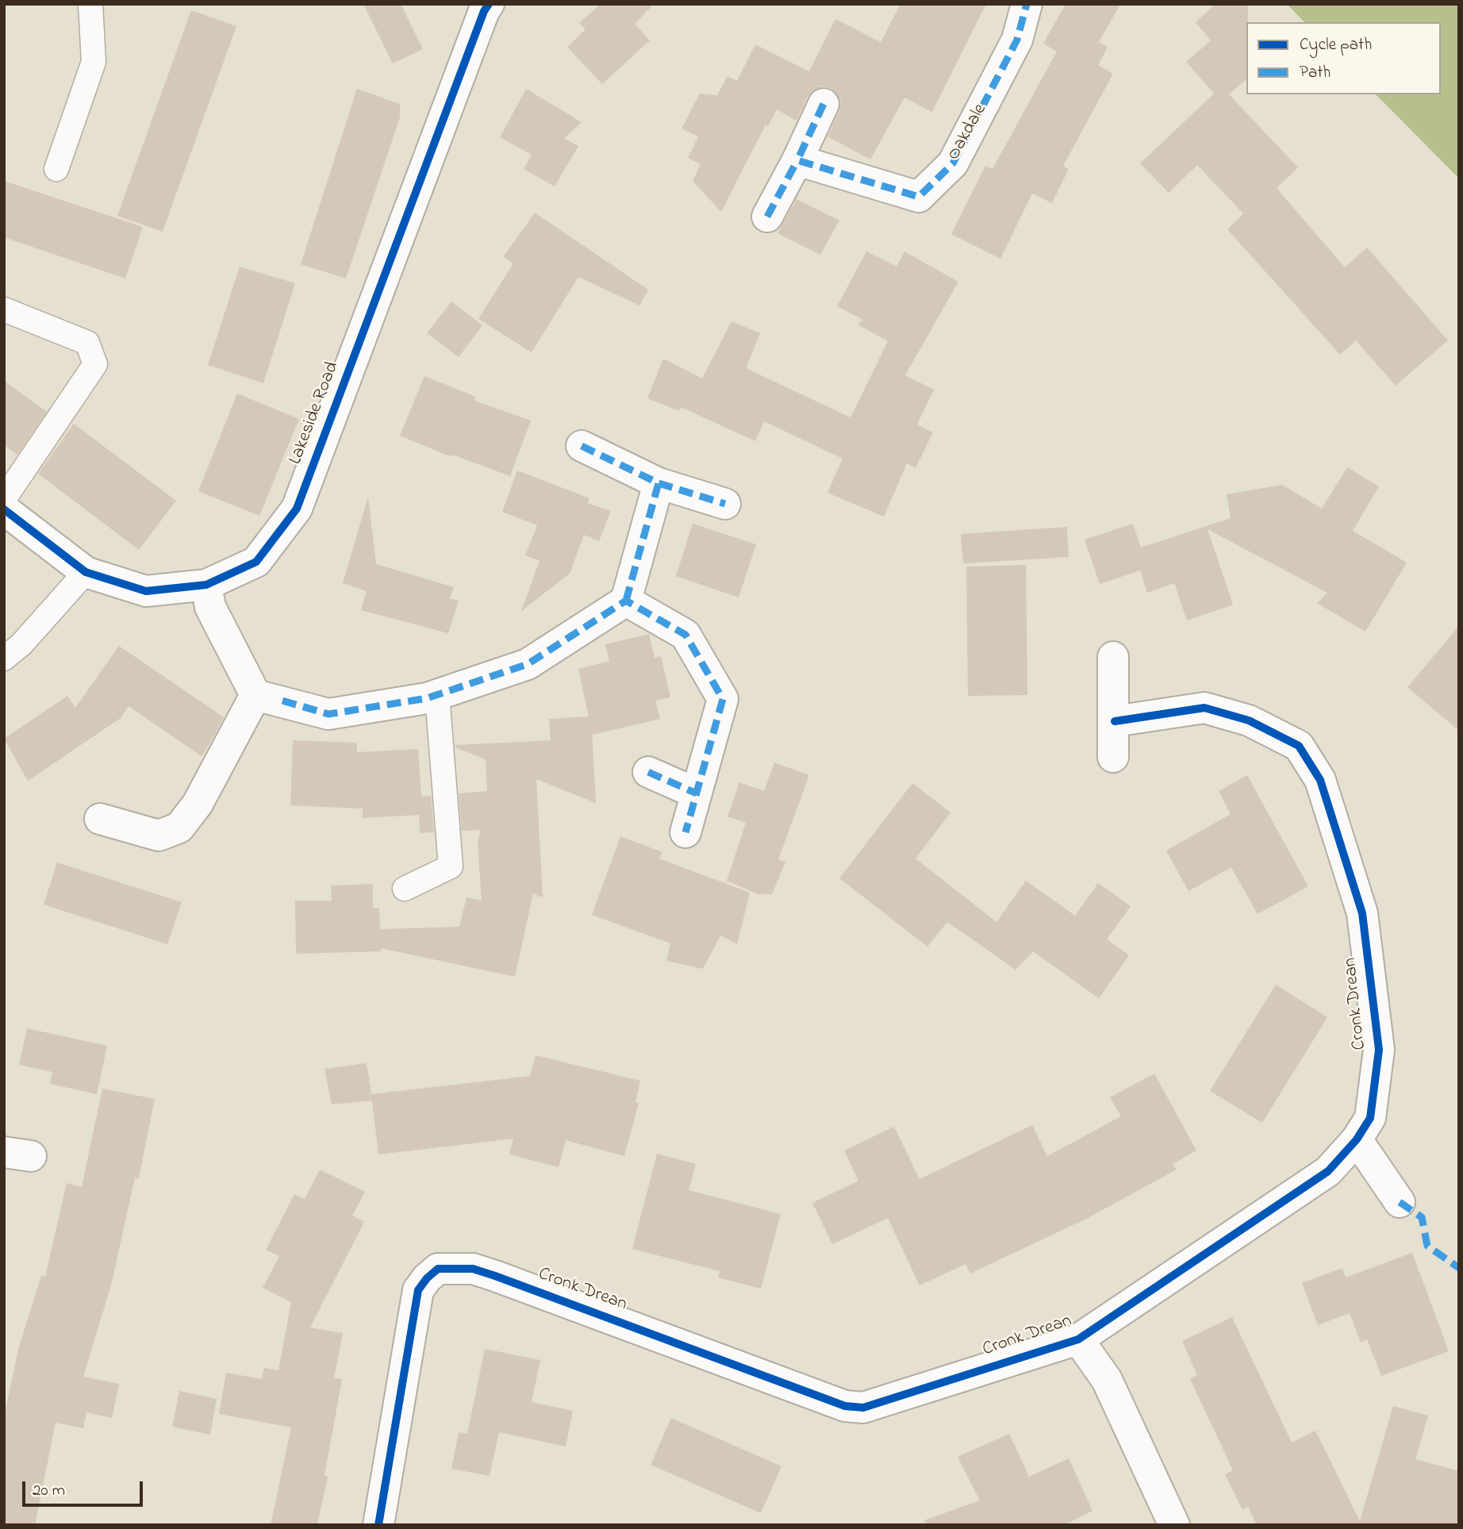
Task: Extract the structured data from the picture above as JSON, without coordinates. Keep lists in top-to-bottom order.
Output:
{
  "streets": {
    "street": ["Oakdale", "Lakeside Road", "Cronk Drean"]
  },
  "legend": ["Cycle path", "Path"],
  "scale_bar": "20 m"
}
